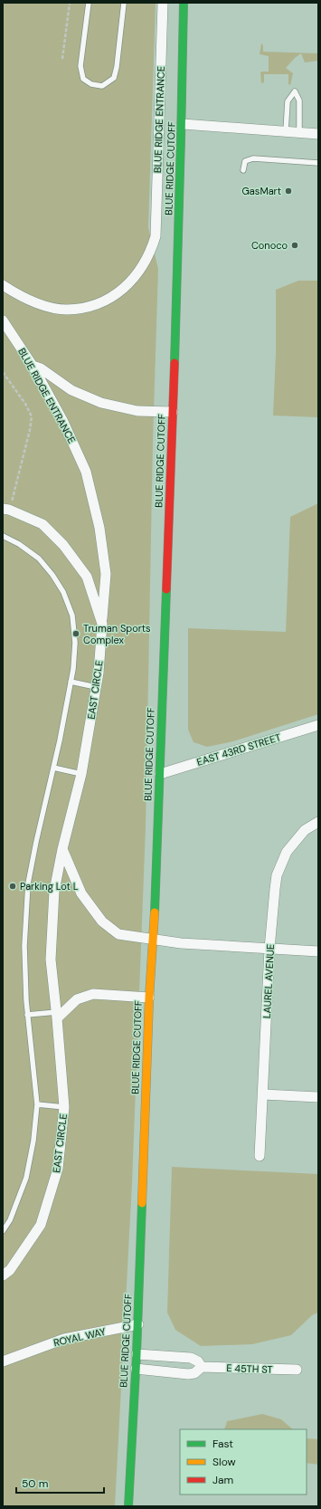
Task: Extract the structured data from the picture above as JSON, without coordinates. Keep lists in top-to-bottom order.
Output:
{
  "streets": {
    "main road": ["BLUE RIDGE CUTOFF"],
    "street": [
      "BLUE RIDGE ENTRANCE",
      "EAST CIRCLE",
      "EAST 43RD STREET",
      "LAUREL AVENUE",
      "ROYAL WAY",
      "E 45TH ST"
    ]
  },
  "crossings": [
    ["BLUE RIDGE ENTRANCE", "EAST CIRCLE"],
    ["BLUE RIDGE CUTOFF", "EAST 43RD STREET"],
    ["BLUE RIDGE CUTOFF", "ROYAL WAY"],
    ["BLUE RIDGE CUTOFF", "E 45TH ST"]
  ],
  "places": [
    "GasMart",
    "Conoco",
    "Truman Sports Complex",
    "Parking Lot L"
  ],
  "legend": ["Fast", "Slow", "Jam"],
  "scale_bar": "50 m"
}
